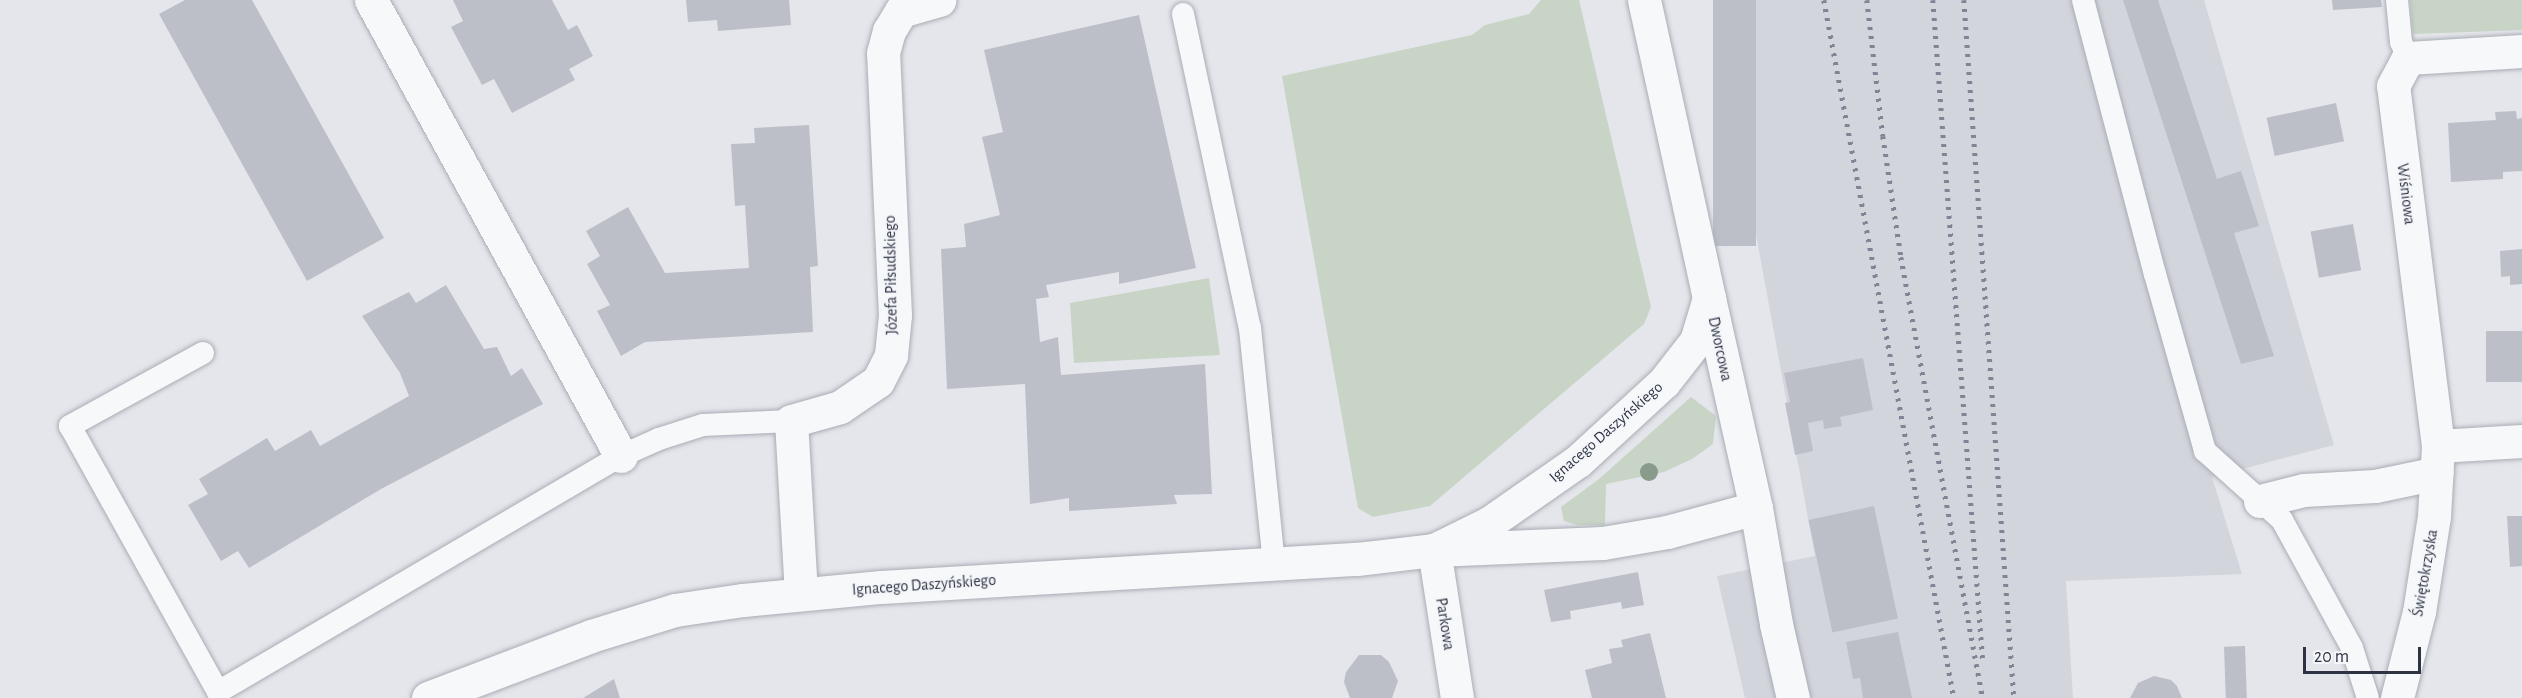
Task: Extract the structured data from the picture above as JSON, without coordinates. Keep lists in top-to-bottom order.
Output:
{
  "streets": {
    "street": [
      "Wiśniowa",
      "Józefa Piłsudskiego",
      "Dworcowa",
      "Ignacego Daszyńskiego",
      "Świętokrzyska",
      "Parkowa"
    ]
  },
  "crossings": [
    ["Wiśniowa", "Świętokrzyska"],
    ["Dworcowa", "Ignacego Daszyńskiego"],
    ["Ignacego Daszyńskiego", "Parkowa"]
  ],
  "scale_bar": "20 m"
}
